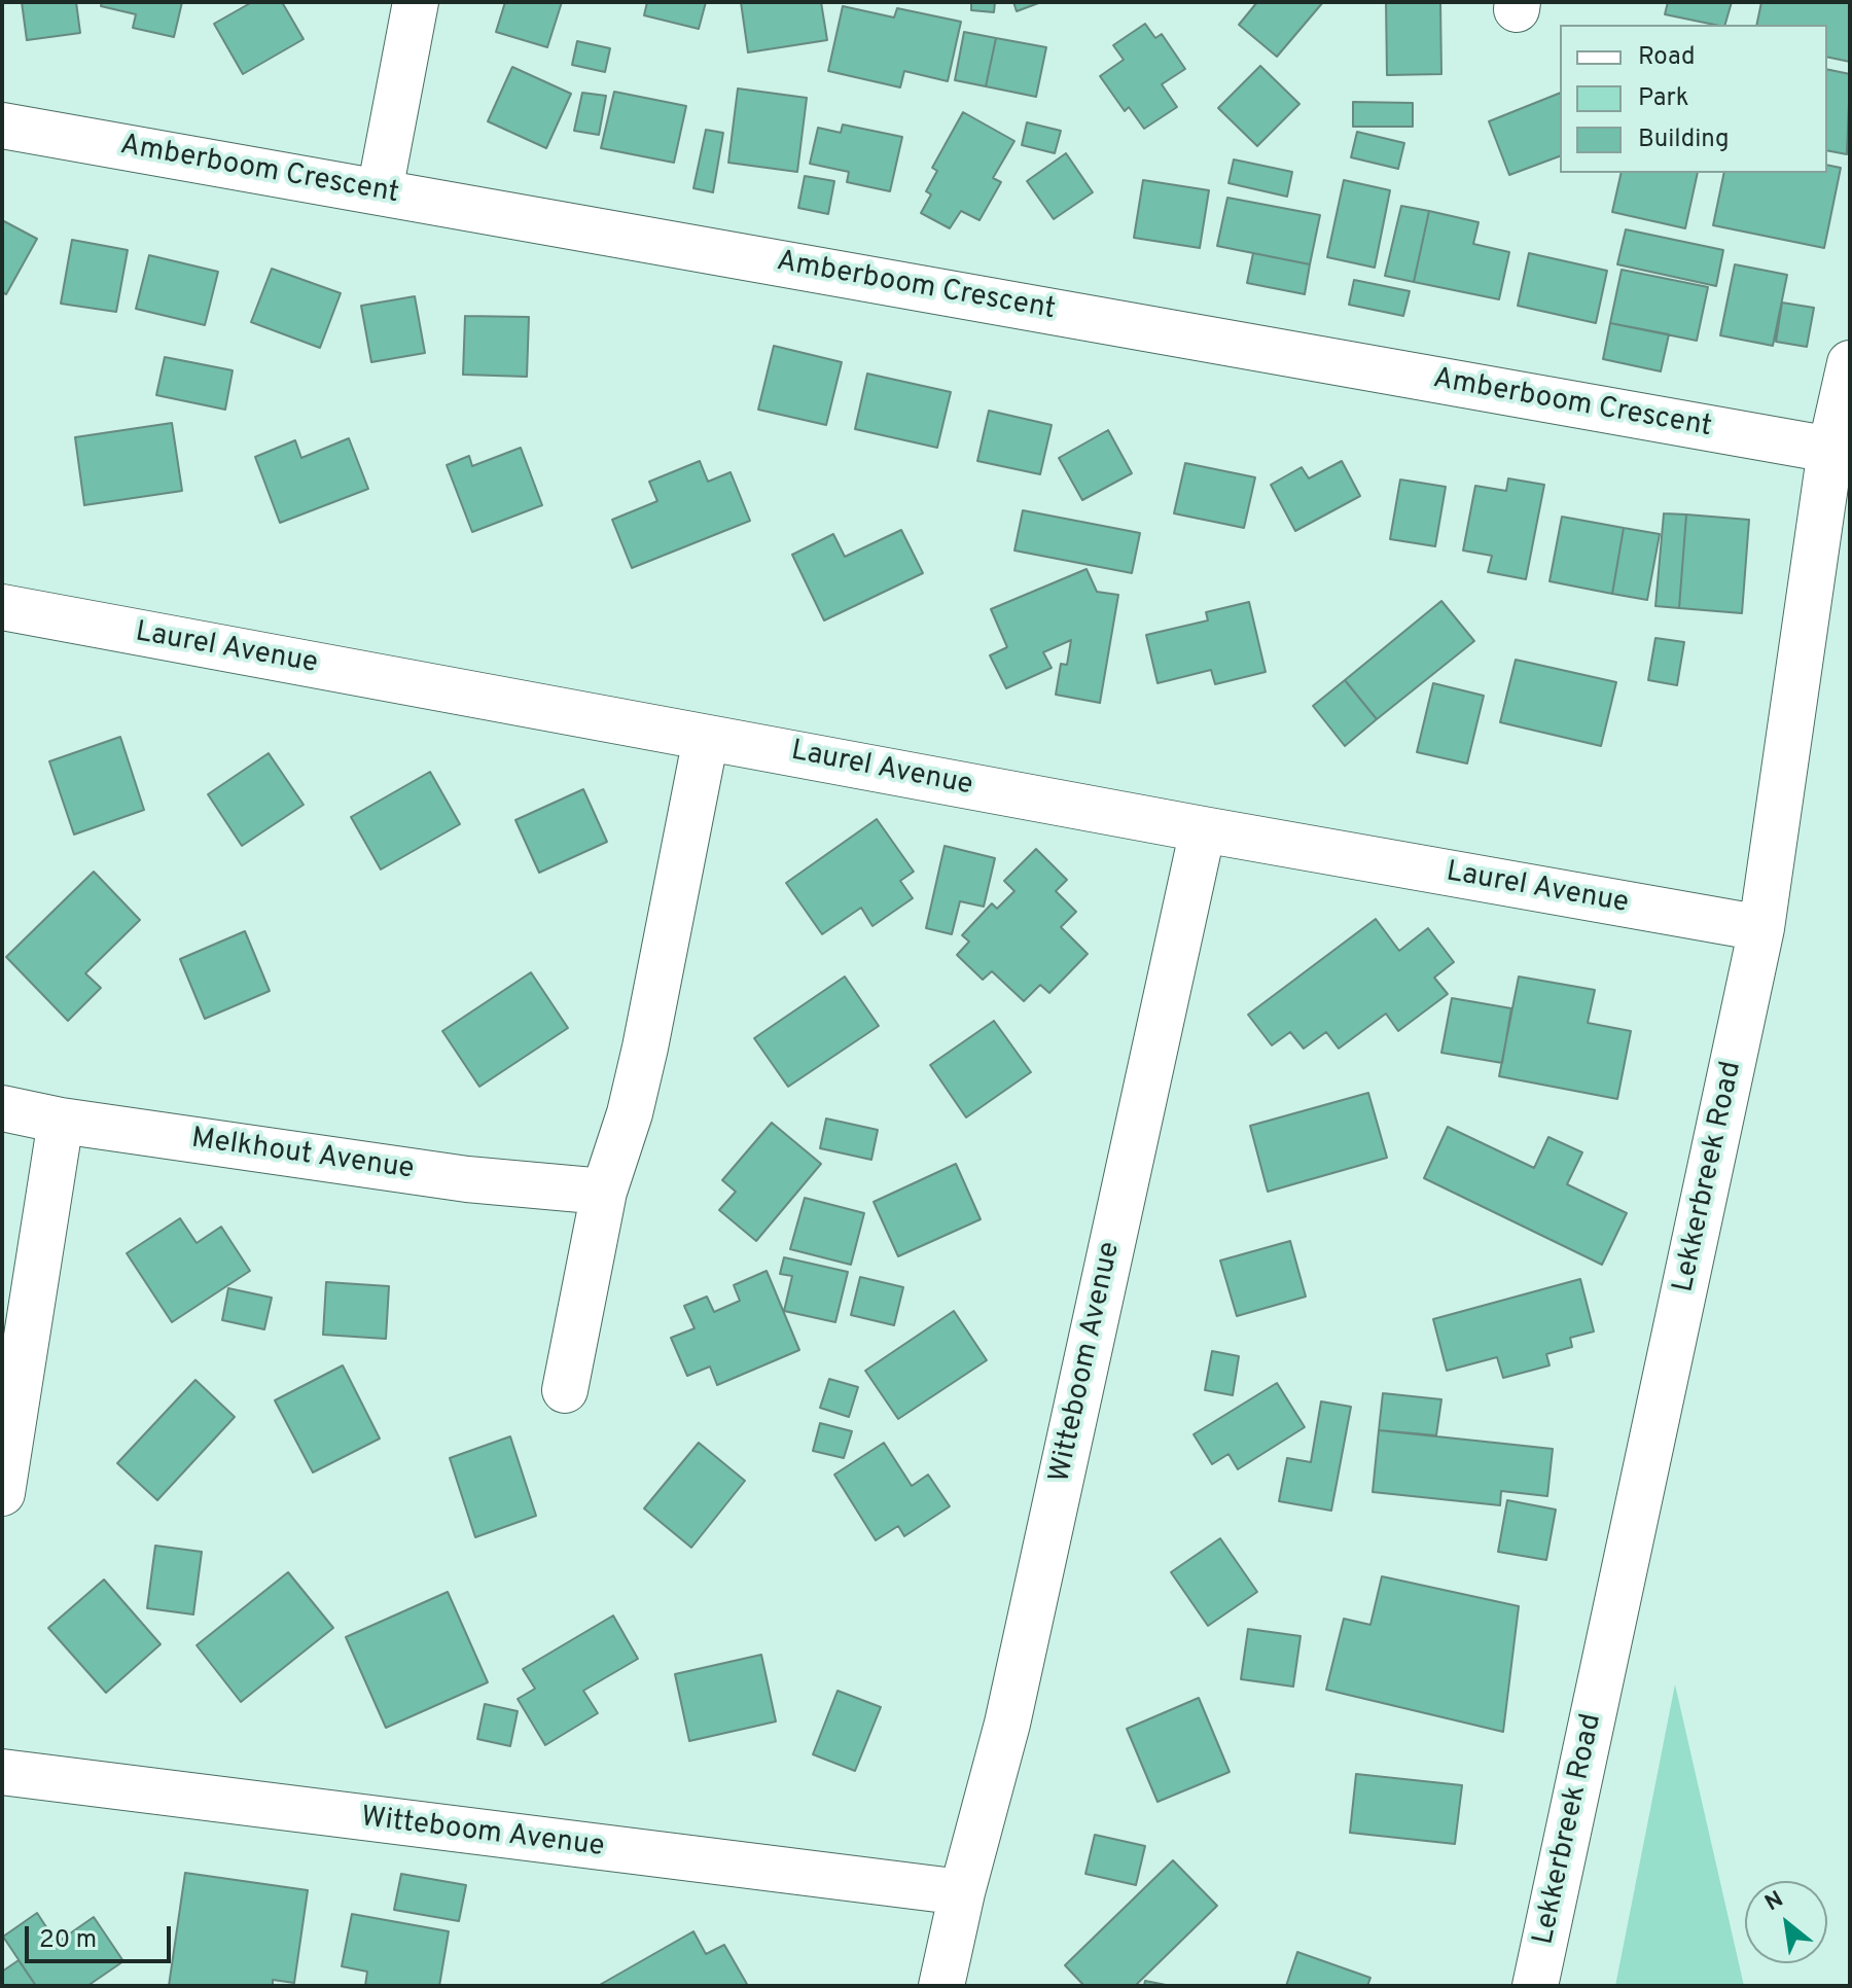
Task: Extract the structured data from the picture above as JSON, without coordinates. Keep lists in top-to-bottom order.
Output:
{
  "streets": {
    "street": [
      "Amberboom Crescent",
      "Laurel Avenue",
      "Melkhout Avenue",
      "Lekkerbreek Road",
      "Witteboom Avenue"
    ]
  },
  "crossings": [
    ["Amberboom Crescent", "Lekkerbreek Road"],
    ["Laurel Avenue", "Lekkerbreek Road"],
    ["Laurel Avenue", "Witteboom Avenue"]
  ],
  "legend": ["Road", "Park", "Building"],
  "scale_bar": "20 m",
  "north": "top left"
}
